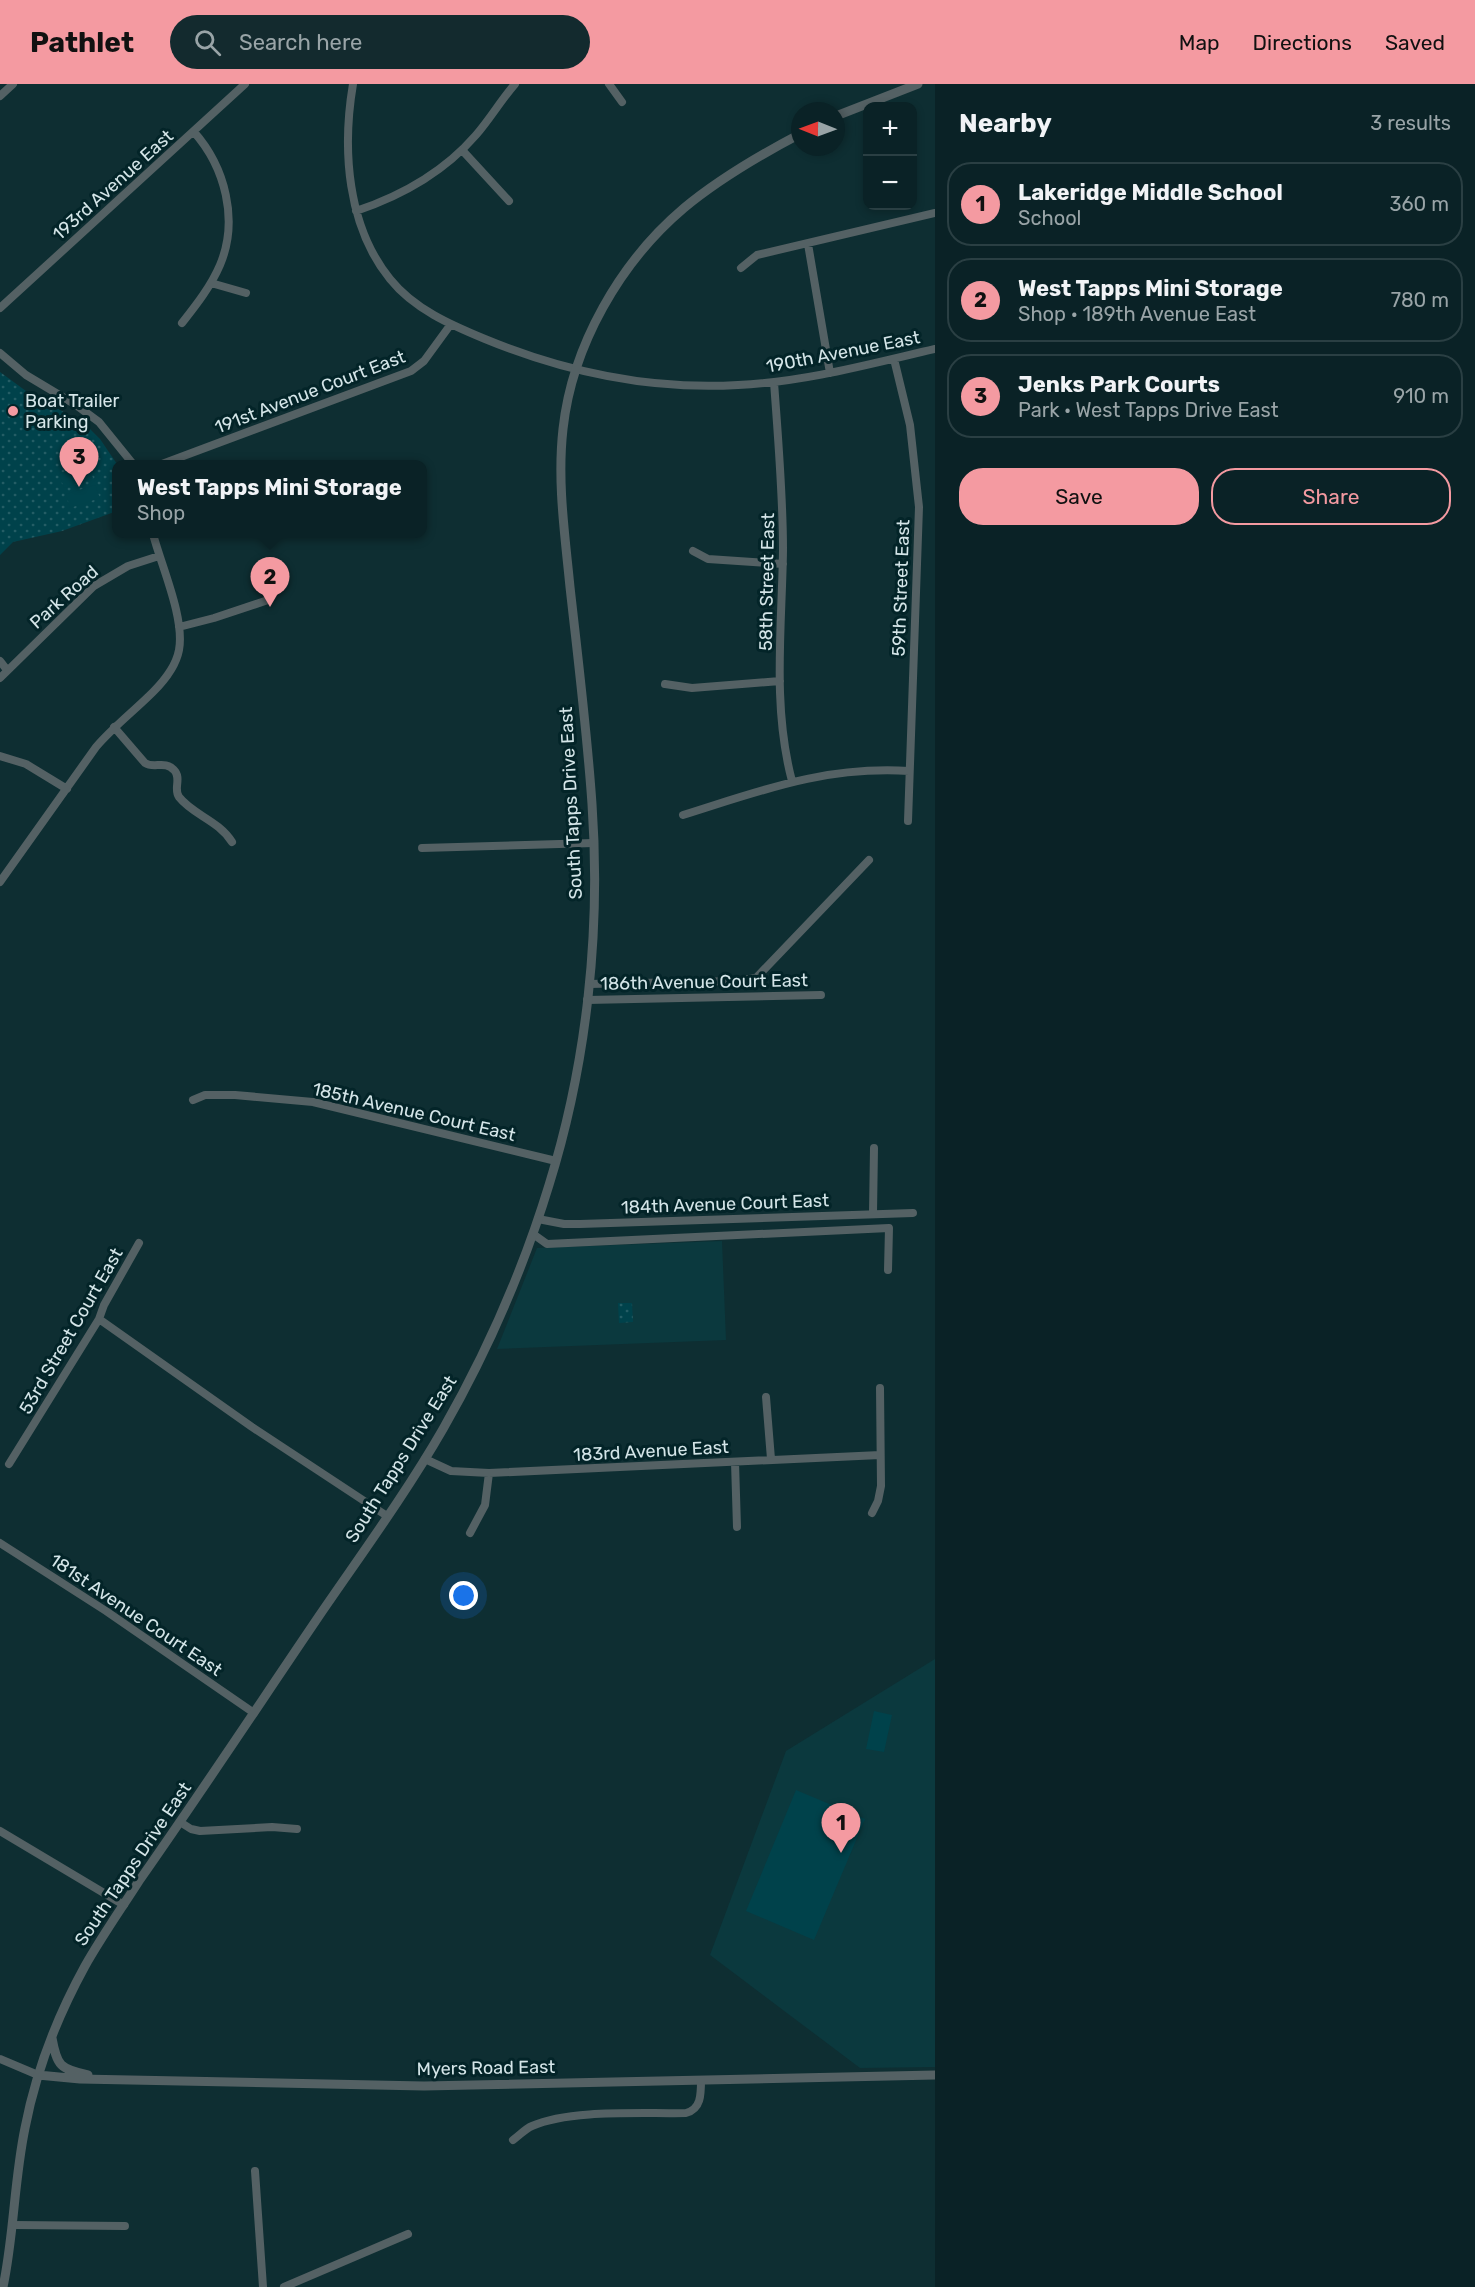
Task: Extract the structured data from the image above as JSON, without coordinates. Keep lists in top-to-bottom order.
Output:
{
  "streets": {
    "street": [
      "193rd Avenue East",
      "190th Avenue East",
      "191st Avenue Court East",
      "58th Street East",
      "59th Street East",
      "Park Road",
      "South Tapps Drive East",
      "186th Avenue Court East",
      "185th Avenue Court East",
      "184th Avenue Court East",
      "53rd Street Court East",
      "183rd Avenue East",
      "181st Avenue Court East",
      "Myers Road East"
    ]
  },
  "crossings": [
    ["190th Avenue East", "191st Avenue Court East"],
    ["190th Avenue East", "58th Street East"],
    ["190th Avenue East", "59th Street East"],
    ["190th Avenue East", "South Tapps Drive East"],
    ["South Tapps Drive East", "186th Avenue Court East"],
    ["South Tapps Drive East", "185th Avenue Court East"],
    ["South Tapps Drive East", "184th Avenue Court East"],
    ["South Tapps Drive East", "183rd Avenue East"],
    ["South Tapps Drive East", "181st Avenue Court East"],
    ["South Tapps Drive East", "Myers Road East"]
  ],
  "places": ["Boat Trailer Parking"],
  "north": "left",
  "page": {
    "header": "Pathlet",
    "search": "Search here",
    "nav": ["Map", "Directions", "Saved"],
    "heading": ["Nearby", "3 results"],
    "map_buttons": ["+", "−"],
    "list": [
      {
        "mark": "1",
        "name": "Lakeridge Middle School",
        "note": "School",
        "value": "360 m"
      },
      {
        "mark": "2",
        "name": "West Tapps Mini Storage",
        "note": "Shop · 189th Avenue East",
        "value": "780 m"
      },
      {
        "mark": "3",
        "name": "Jenks Park Courts",
        "note": "Park · West Tapps Drive East",
        "value": "910 m"
      }
    ],
    "pins": ["3", "2", "1"],
    "buttons": ["Save", "Share"],
    "popup": ["West Tapps Mini Storage", "Shop"]
  }
}
